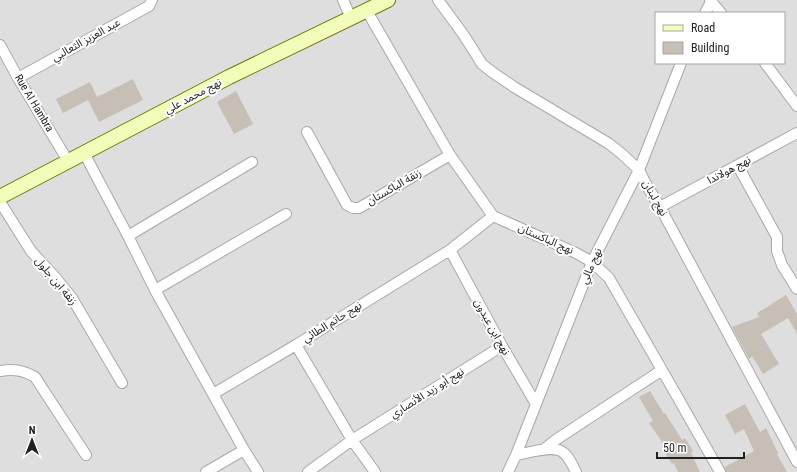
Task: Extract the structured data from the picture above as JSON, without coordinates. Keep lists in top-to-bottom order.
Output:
{
  "streets": {
    "street": [
      "عبد العزيز الثعالبي",
      "نهج محمد علي",
      "Rue Al Hambra",
      "نهج هولاندا",
      "زنقة الباكستان",
      "نهج لبنان",
      "نهج الباكستان",
      "نهج مالي",
      "زنقة ابن جلول",
      "نهج حاتم الطائي",
      "نهج ابن عبدون",
      "نهج أبو زيد الأنصاري"
    ]
  },
  "crossings": [
    ["عبد العزيز الثعالبي", "Rue Al Hambra"],
    ["نهج محمد علي", "Rue Al Hambra"],
    ["نهج هولاندا", "نهج لبنان"],
    ["نهج لبنان", "نهج مالي"],
    ["نهج الباكستان", "نهج مالي"],
    ["نهج الباكستان", "نهج حاتم الطائي"],
    ["نهج مالي", "نهج ابن عبدون"],
    ["نهج حاتم الطائي", "نهج ابن عبدون"],
    ["نهج حاتم الطائي", "نهج أبو زيد الأنصاري"],
    ["نهج ابن عبدون", "نهج أبو زيد الأنصاري"]
  ],
  "legend": ["Road", "Building"],
  "scale_bar": "50 m",
  "north": "top"
}
